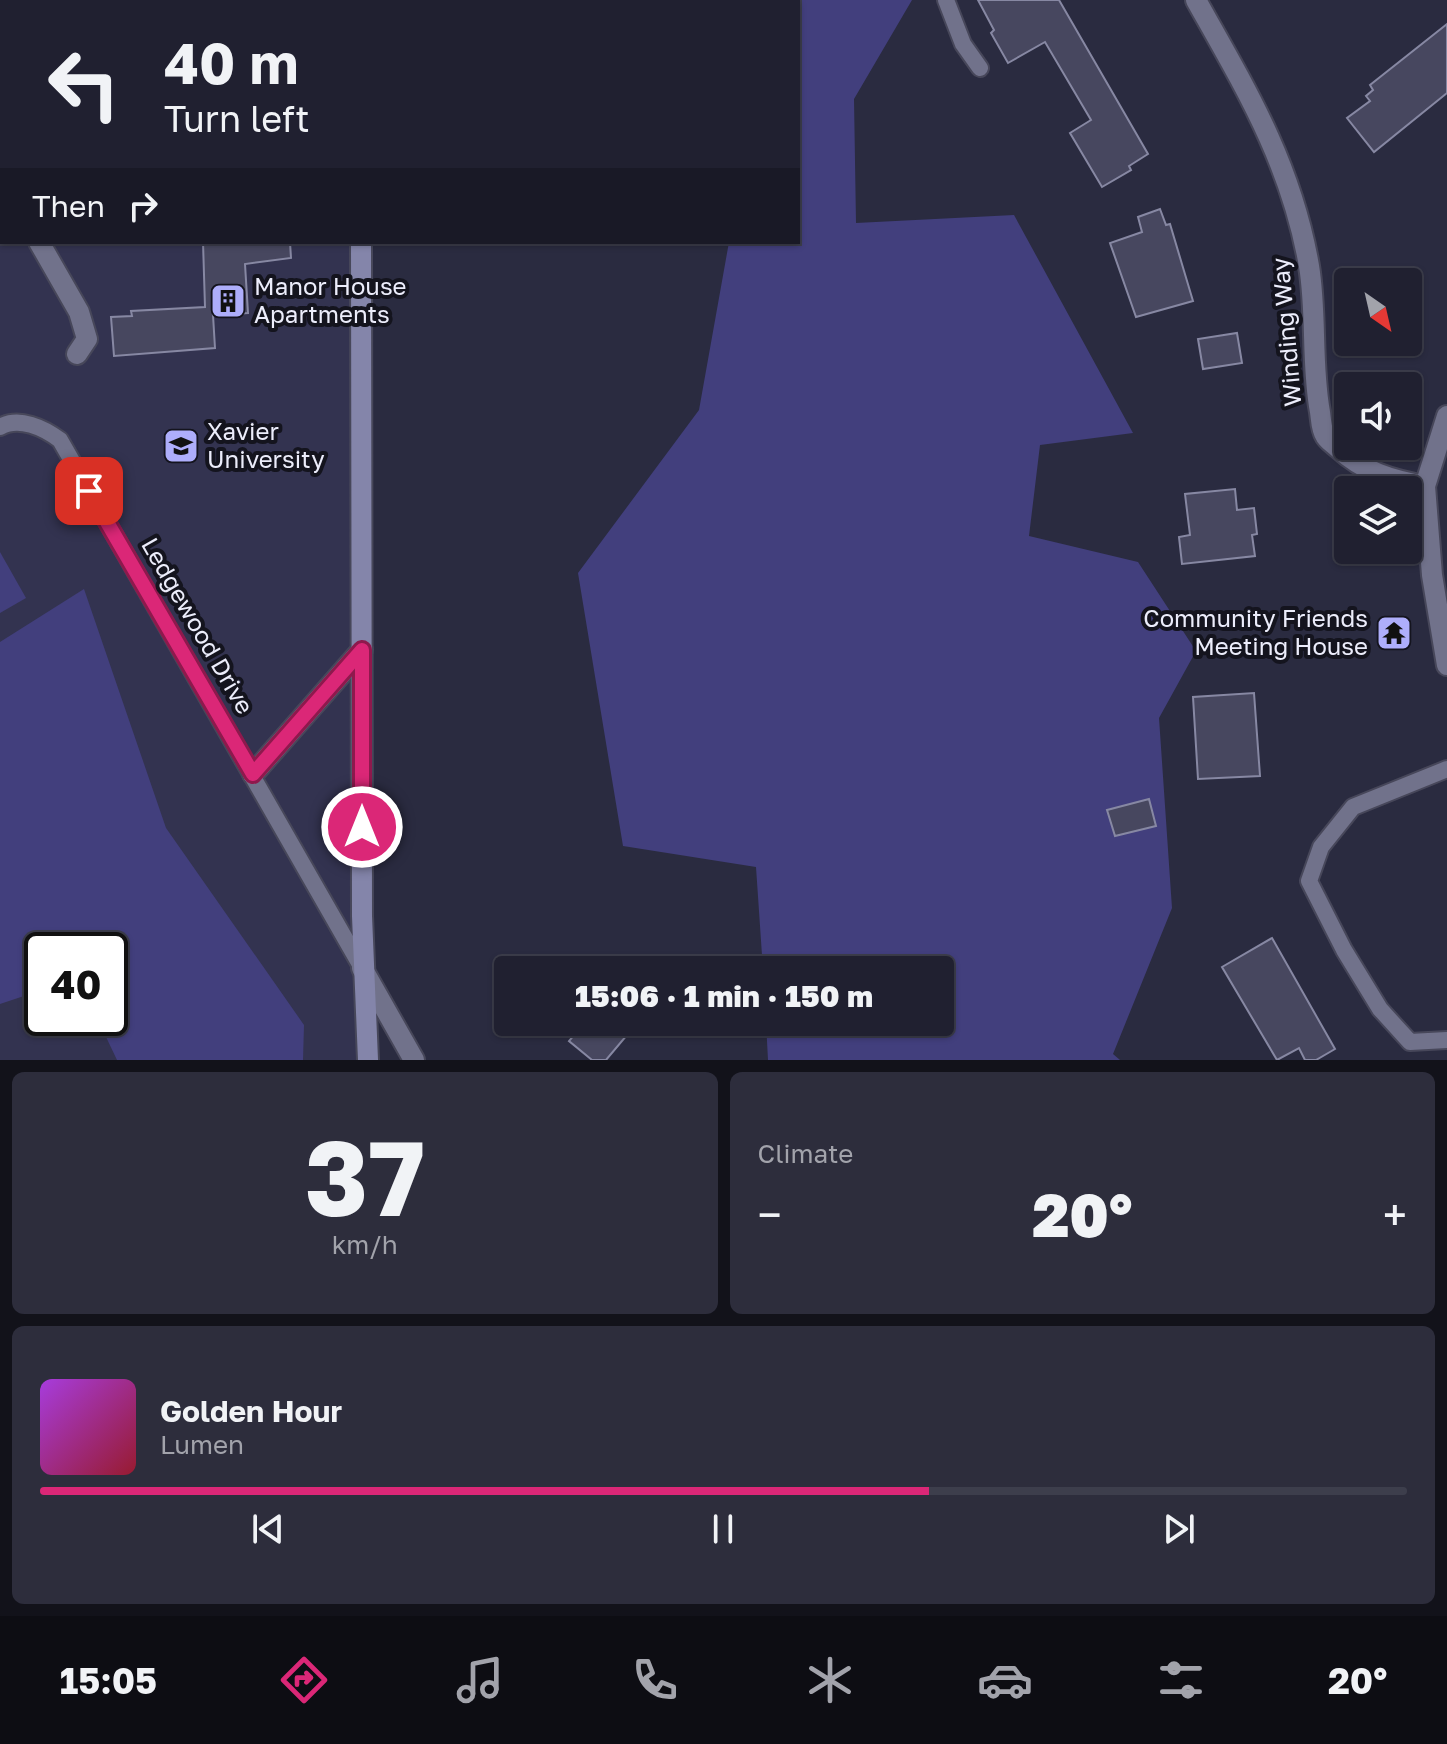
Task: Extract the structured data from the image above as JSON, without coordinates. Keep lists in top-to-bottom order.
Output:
{
  "streets": {
    "street": ["Winding Way", "Ledgewood Drive"]
  },
  "places": {
    "building": ["Manor House Apartments"],
    "school or university": ["Xavier University"],
    "temple": ["Community Friends Meeting House"]
  },
  "north": "bottom right",
  "page": {
    "turn": ["40 m", "Turn left"],
    "then": "Then",
    "limit": "40",
    "trip": "15:06 · 1 min · 150 m",
    "tile": [
      ["37", "km/h"],
      "Climate"
    ],
    "heat": ["−", "20°", "+"],
    "song": ["Golden Hour", "Lumen"],
    "tabs": ["15:05", "20°"]
  }
}
